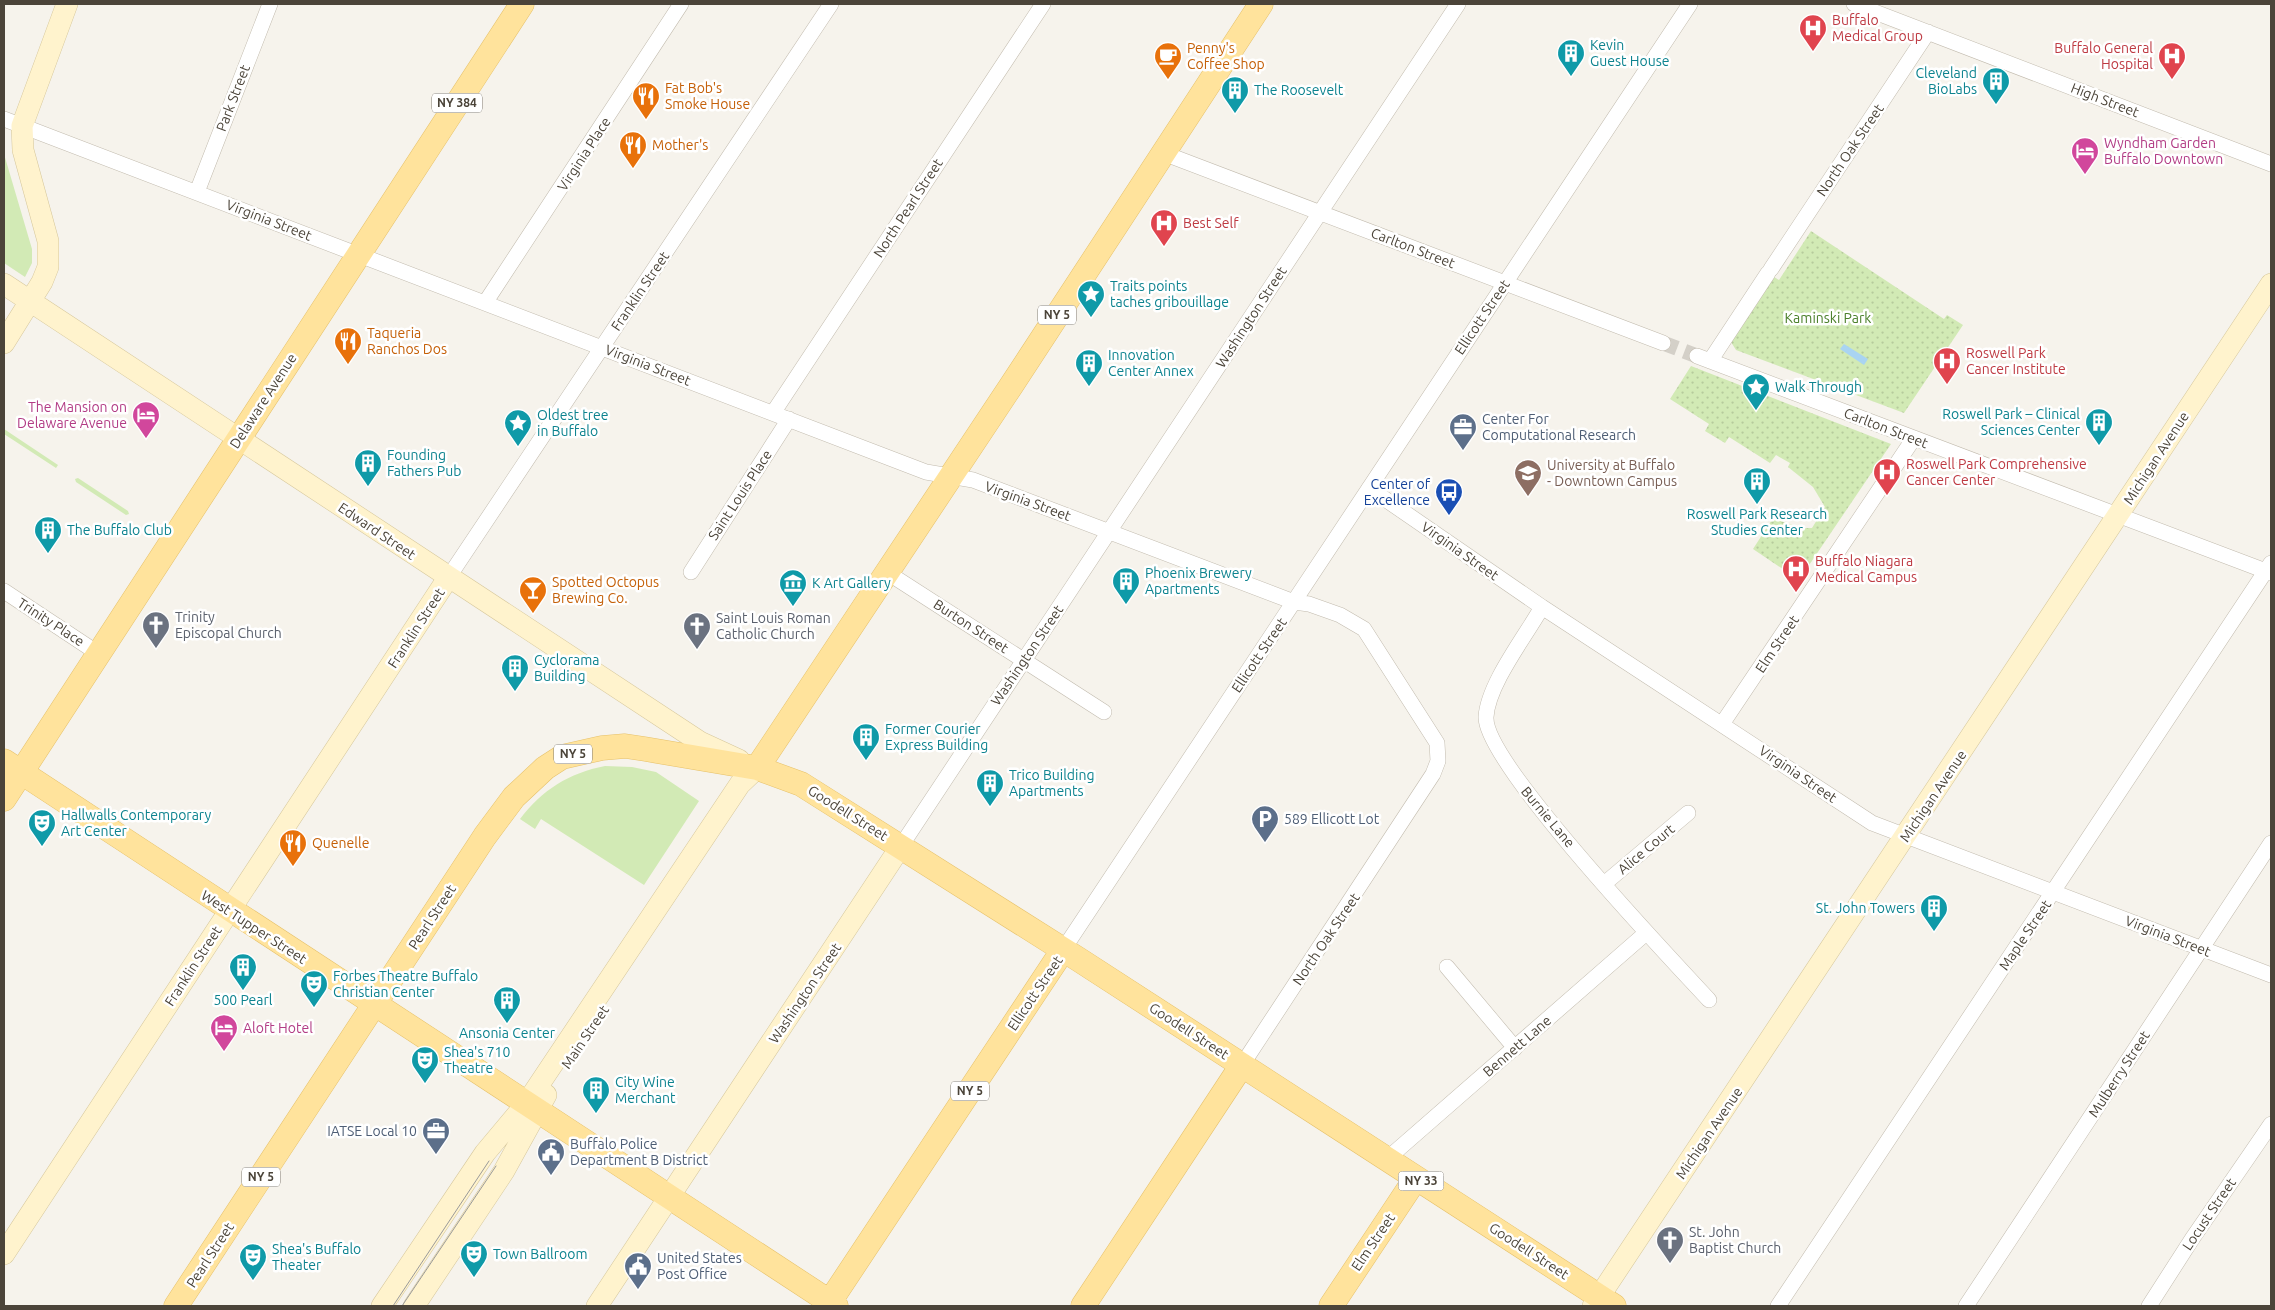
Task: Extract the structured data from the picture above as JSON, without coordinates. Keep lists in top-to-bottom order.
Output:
{
  "streets": {
    "main road": [
      "NY 384",
      "North Oak Street",
      "NY 5",
      "Ellicott Street",
      "Delaware Avenue",
      "Elm Street",
      "Goodell Street",
      "Pearl Street",
      "West Tupper Street",
      "NY 33"
    ],
    "street": [
      "Park Street",
      "High Street",
      "Virginia Place",
      "North Pearl Street",
      "Virginia Street",
      "Carlton Street",
      "Franklin Street",
      "Washington Street",
      "Michigan Avenue",
      "Saint Louis Place",
      "Edward Street",
      "Trinity Place",
      "Burton Street",
      "Burnie Lane",
      "Alice Court",
      "Maple Street",
      "Bennett Lane",
      "Mulberry Street",
      "Locust Street"
    ]
  },
  "crossings": [
    ["Park Street", "Virginia Street"],
    ["High Street", "North Oak Street"],
    ["North Oak Street", "Virginia Street"],
    ["North Oak Street", "Carlton Street"],
    ["North Oak Street", "Ellicott Street"],
    ["North Oak Street", "Goodell Street"],
    ["Virginia Place", "Virginia Street"],
    ["North Pearl Street", "Virginia Street"],
    ["Virginia Street", "Franklin Street"],
    ["Virginia Street", "NY 5"],
    ["Virginia Street", "Washington Street"],
    ["Virginia Street", "Ellicott Street"],
    ["Virginia Street", "Delaware Avenue"],
    ["Virginia Street", "Michigan Avenue"],
    ["Virginia Street", "Saint Louis Place"],
    ["Virginia Street", "Elm Street"],
    ["Virginia Street", "Burnie Lane"],
    ["Virginia Street", "Maple Street"],
    ["Virginia Street", "Mulberry Street"],
    ["Carlton Street", "NY 5"],
    ["Carlton Street", "Washington Street"],
    ["Carlton Street", "Ellicott Street"],
    ["Carlton Street", "Michigan Avenue"],
    ["Carlton Street", "Elm Street"],
    ["Carlton Street", "Maple Street"],
    ["Franklin Street", "Edward Street"],
    ["Franklin Street", "West Tupper Street"],
    ["NY 5", "Edward Street"],
    ["NY 5", "Burton Street"],
    ["NY 5", "Goodell Street"],
    ["NY 5", "Pearl Street"],
    ["Washington Street", "Burton Street"],
    ["Washington Street", "Goodell Street"],
    ["Washington Street", "West Tupper Street"],
    ["Ellicott Street", "Goodell Street"],
    ["Ellicott Street", "West Tupper Street"],
    ["Delaware Avenue", "Edward Street"],
    ["Delaware Avenue", "Trinity Place"],
    ["Delaware Avenue", "West Tupper Street"],
    ["Michigan Avenue", "Goodell Street"],
    ["Edward Street", "Goodell Street"],
    ["Edward Street", "Pearl Street"],
    ["Elm Street", "Goodell Street"],
    ["Goodell Street", "Pearl Street"],
    ["Goodell Street", "Bennett Lane"],
    ["Burnie Lane", "Alice Court"],
    ["Burnie Lane", "Bennett Lane"],
    ["Pearl Street", "West Tupper Street"]
  ],
  "parks": ["Kaminski Park"],
  "places": {
    "hospital": [
      "Buffalo Medical Group",
      "Buffalo General Hospital",
      "Best Self",
      "Roswell Park Cancer Institute",
      "Roswell Park Comprehensive Cancer Center",
      "Buffalo Niagara Medical Campus"
    ],
    "building": [
      "Kevin Guest House",
      "Cleveland BioLabs",
      "The Roosevelt",
      "Innovation Center Annex",
      "Roswell Park – Clinical Sciences Center",
      "Founding Fathers Pub",
      "Roswell Park Research Studies Center",
      "The Buffalo Club",
      "Phoenix Brewery Apartments",
      "Cyclorama Building",
      "Former Courier Express Building",
      "Trico Building Apartments",
      "St. John Towers",
      "500 Pearl",
      "Ansonia Center",
      "City Wine Merchant"
    ],
    "cafe": ["Penny's Coffee Shop"],
    "restaurant": [
      "Fat Bob's Smoke House",
      "Mother's",
      "Taqueria Ranchos Dos",
      "Quenelle"
    ],
    "hotel": ["Wyndham Garden Buffalo Downtown", "The Mansion on Delaware Avenue", "Aloft Hotel"],
    "place": ["Traits points taches gribouillage", "Walk Through", "Oldest tree in Buffalo"],
    "office": ["Center For Computational Research", "IATSE Local 10"],
    "school or university": ["University at Buffalo - Downtown Campus"],
    "bus stop": ["Center of Excellence"],
    "museum": ["K Art Gallery"],
    "bar": ["Spotted Octopus Brewing Co."],
    "church": ["Trinity Episcopal Church", "Saint Louis Roman Catholic Church", "St. John Baptist Church"],
    "parking": ["589 Ellicott Lot"],
    "theatre": [
      "Hallwalls Contemporary Art Center",
      "Forbes Theatre Buffalo Christian Center",
      "Shea's 710 Theatre",
      "Town Ballroom",
      "Shea's Buffalo Theater"
    ],
    "public building": ["Buffalo Police Department B District", "United States Post Office"]
  }
}
